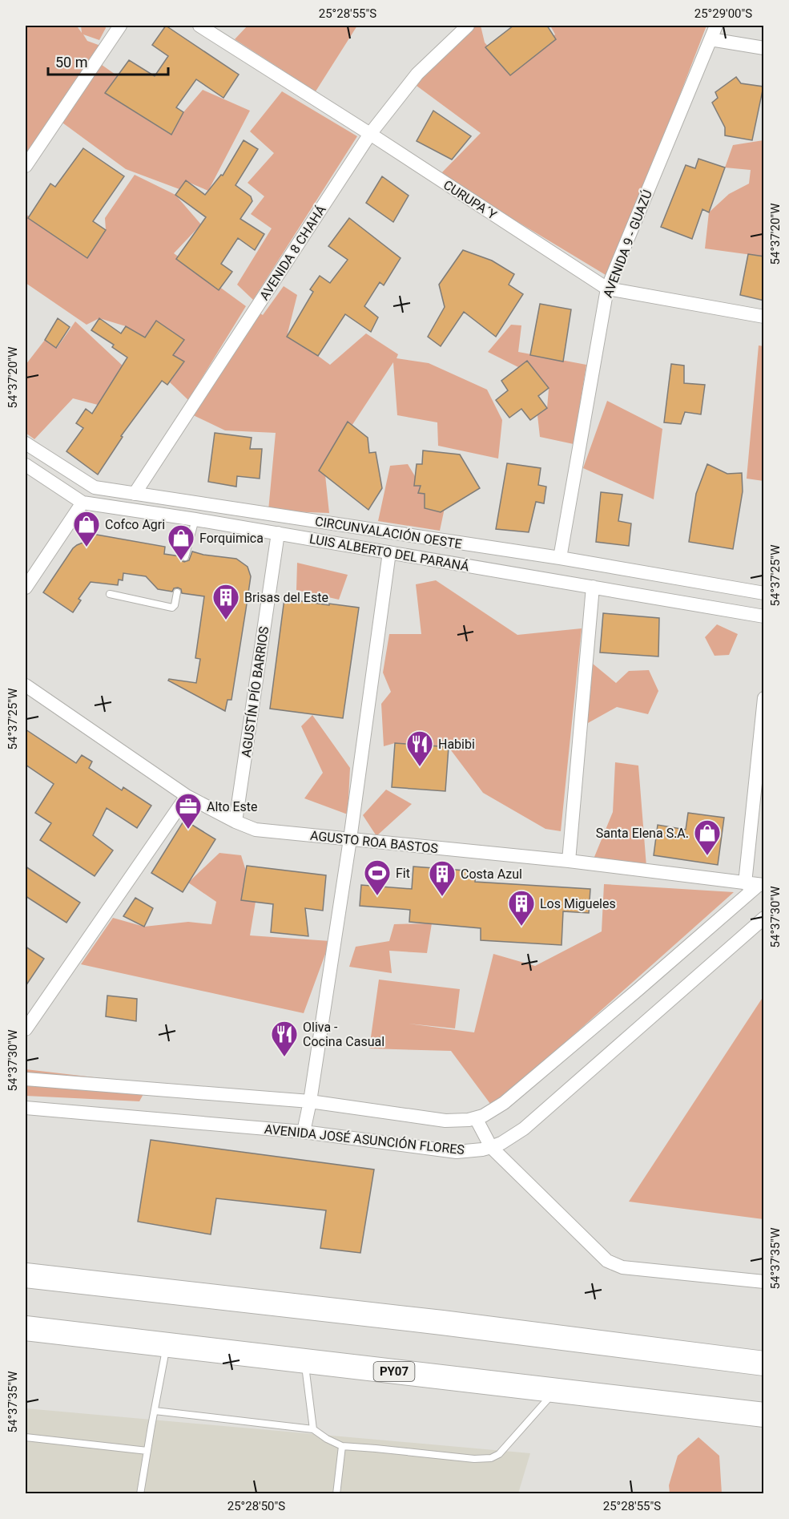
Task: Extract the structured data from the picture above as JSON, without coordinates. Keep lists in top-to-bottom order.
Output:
{
  "streets": {
    "highway": ["PY07"],
    "street": [
      "CURUPA´Y",
      "AVENIDA 9 - GUAZÚ",
      "AVENIDA 8 CHAHÁ",
      "CIRCUNVALACIÓN OESTE",
      "LUIS ALBERTO DEL PARANÁ",
      "AGUSTÍN PÍO BARRIOS",
      "AGUSTO ROA BASTOS",
      "AVENIDA JOSÉ ASUNCIÓN FLORES"
    ]
  },
  "crossings": [
    ["CURUPA´Y", "AVENIDA 9 - GUAZÚ"],
    ["CURUPA´Y", "AVENIDA 8 CHAHÁ"],
    ["AVENIDA 9 - GUAZÚ", "CIRCUNVALACIÓN OESTE"],
    ["AVENIDA 8 CHAHÁ", "CIRCUNVALACIÓN OESTE"],
    ["LUIS ALBERTO DEL PARANÁ", "AGUSTÍN PÍO BARRIOS"],
    ["AGUSTÍN PÍO BARRIOS", "AGUSTO ROA BASTOS"],
    ["AGUSTO ROA BASTOS", "AVENIDA JOSÉ ASUNCIÓN FLORES"]
  ],
  "places": {
    "shop": ["Cofco Agri", "Forquimica", "Santa Elena S.A."],
    "building": ["Brisas del Este", "Costa Azul", "Los Migueles"],
    "restaurant": ["Habibi", "Oliva - Cocina Casual"],
    "office": ["Alto Este"],
    "sports": ["Fit"]
  },
  "scale_bar": "50 m",
  "coordinates": [
    "25°28'55\"S",
    "25°29'00\"S",
    "54°37'20\"W",
    "54°37'25\"W",
    "54°37'30\"W",
    "54°37'35\"W",
    "25°28'50\"S"
  ]
}
